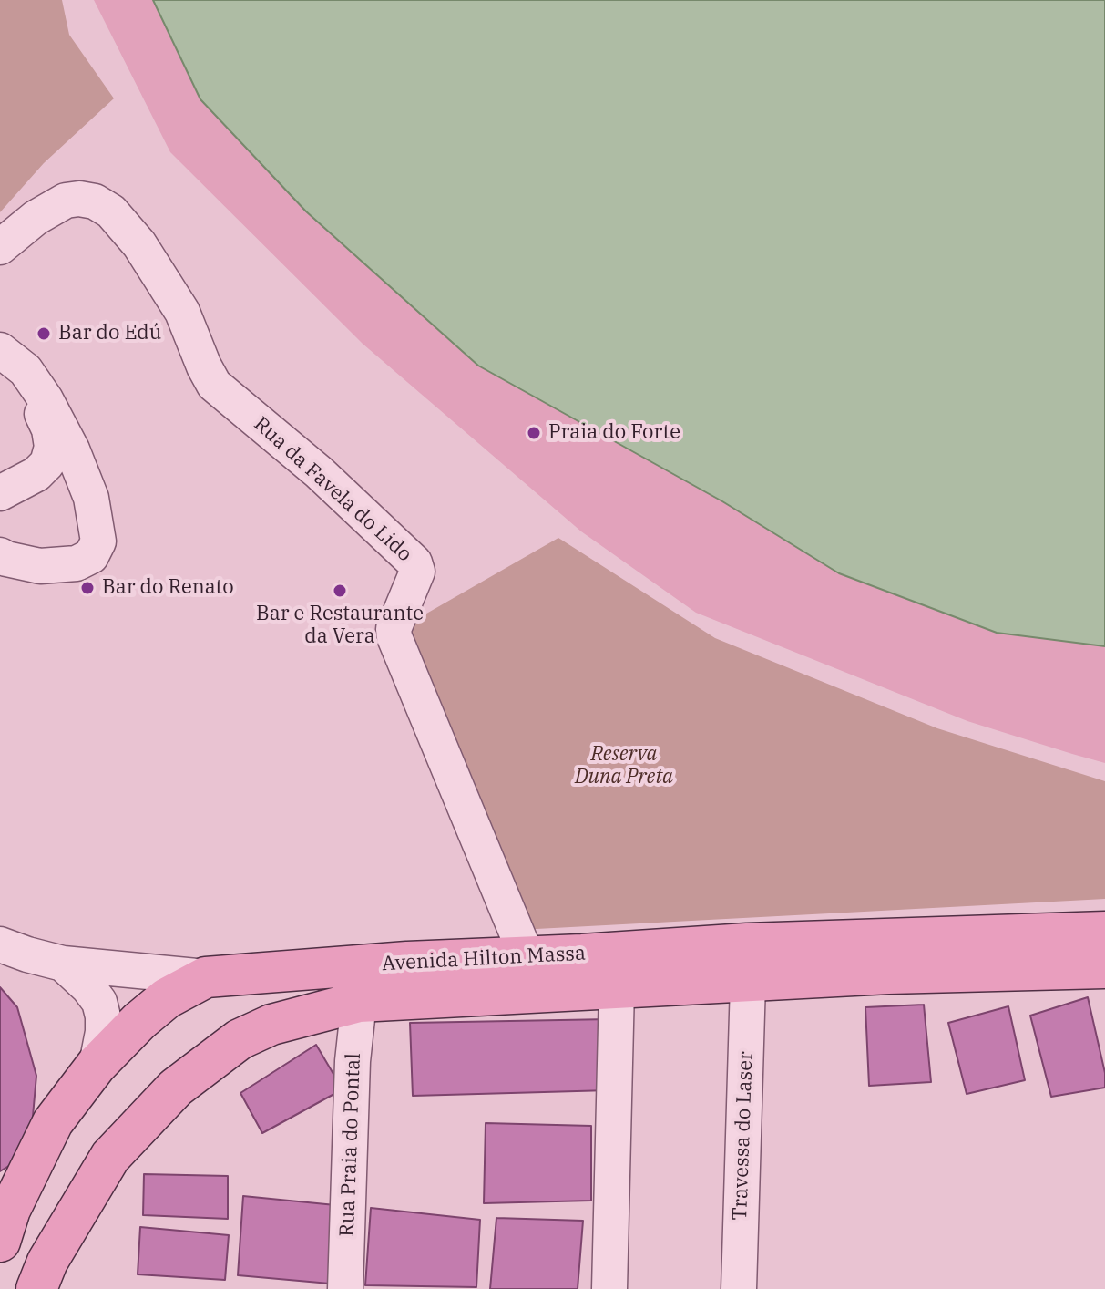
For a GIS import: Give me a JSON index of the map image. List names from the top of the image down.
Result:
{
  "streets": {
    "main road": ["Avenida Hilton Massa"],
    "street": ["Rua da Favela do Lido", "Travessa do Laser", "Rua Praia do Pontal"]
  },
  "crossings": [
    ["Rua da Favela do Lido", "Avenida Hilton Massa"],
    ["Avenida Hilton Massa", "Travessa do Laser"],
    ["Avenida Hilton Massa", "Rua Praia do Pontal"]
  ],
  "parks": ["Reserva Duna Preta"],
  "places": [
    "Bar do Edú",
    "Praia do Forte",
    "Bar do Renato",
    "Bar e Restaurante da Vera"
  ]
}
